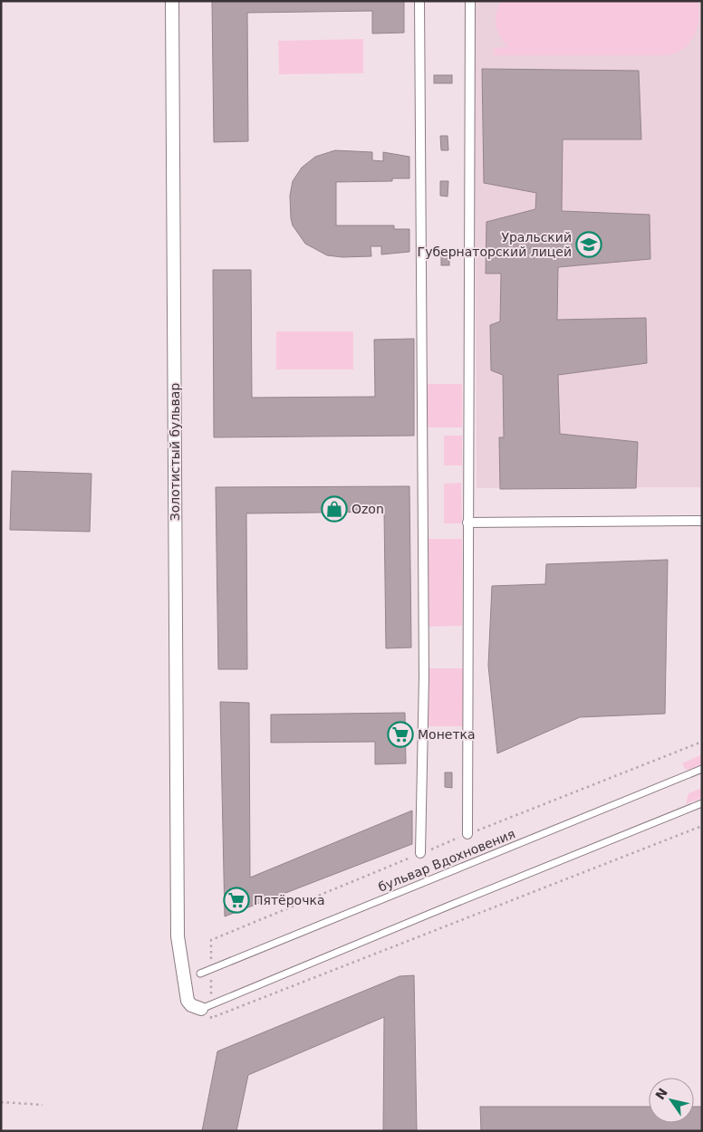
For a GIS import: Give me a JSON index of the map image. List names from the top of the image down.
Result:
{
  "streets": {
    "street": ["Золотистый бульвар"],
    "lane": ["бульвар Вдохновения"]
  },
  "places": {
    "school or university": ["Уральский Губернаторский лицей"],
    "shop": ["Ozon"],
    "supermarket": ["Монетка", "Пятёрочка"]
  },
  "north": "top left"
}
